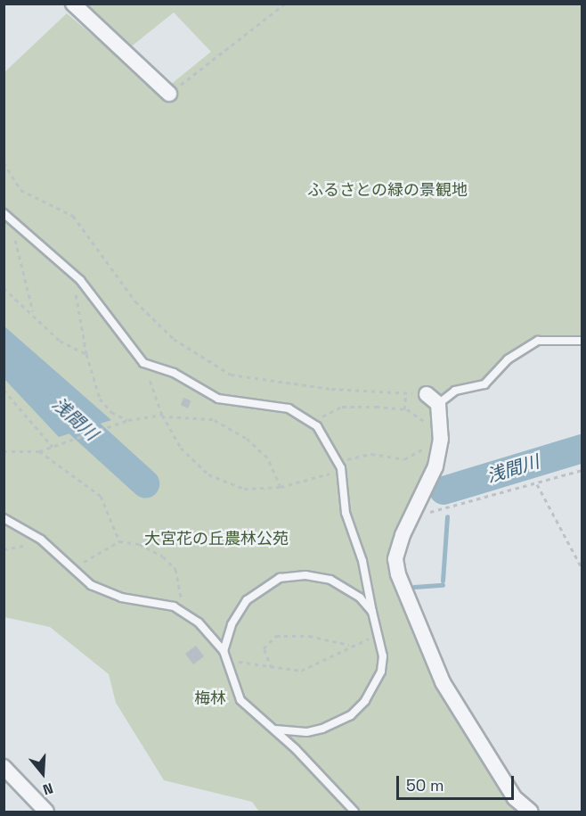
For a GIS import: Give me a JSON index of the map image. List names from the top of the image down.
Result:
{
  "water": ["浅間川"],
  "parks": ["ふるさとの緑の景観地", "大宮花の丘農林公苑", "梅林"],
  "scale_bar": "50 m",
  "north": "bottom"
}
